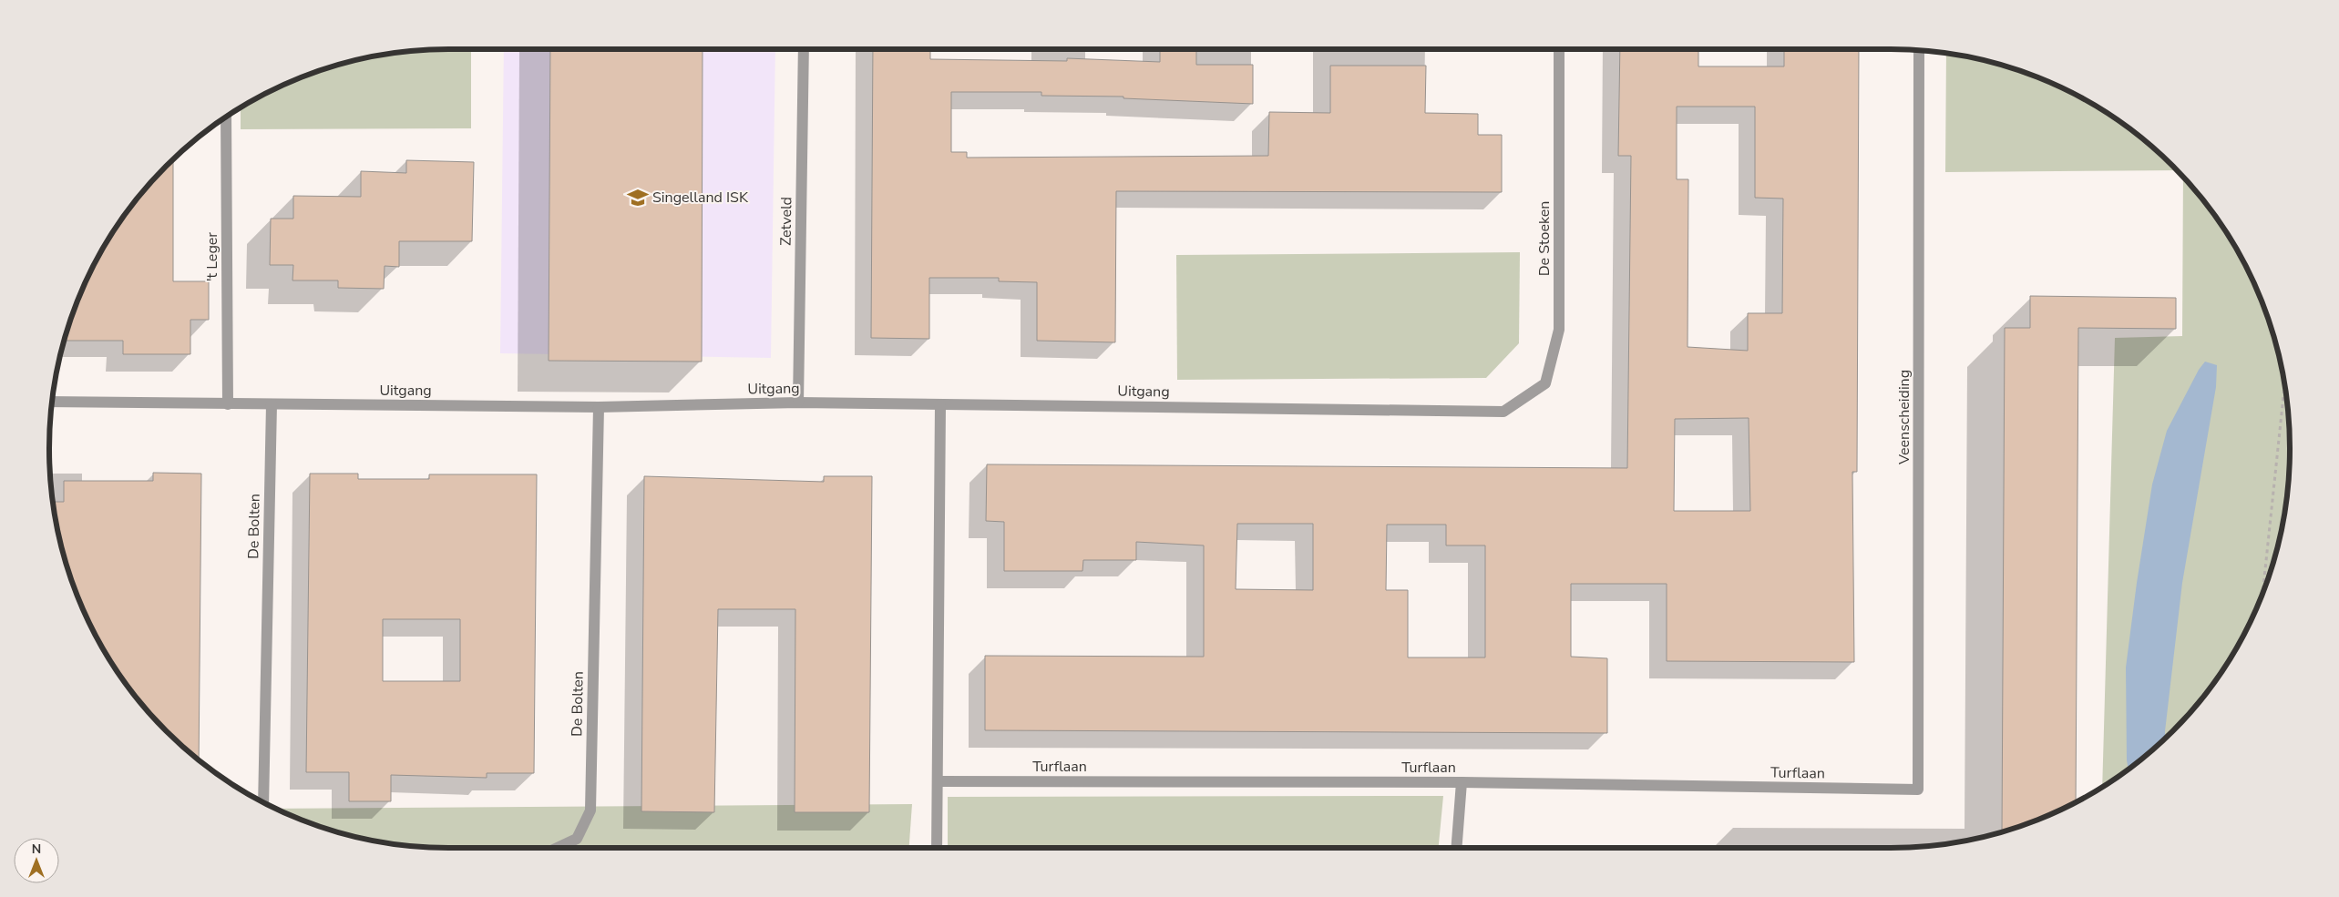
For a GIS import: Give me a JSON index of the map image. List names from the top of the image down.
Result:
{
  "streets": {
    "street": [
      "Zetveld",
      "De Stoeken",
      "'t Leger",
      "Uitgang",
      "Veenscheiding",
      "De Bolten",
      "Turflaan"
    ]
  },
  "crossings": [
    ["Zetveld", "Uitgang"],
    ["De Stoeken", "Uitgang"],
    ["'t Leger", "Uitgang"],
    ["Uitgang", "De Bolten"],
    ["Veenscheiding", "Turflaan"]
  ],
  "places": {
    "school or university": ["Singelland ISK"]
  },
  "north": "top"
}
